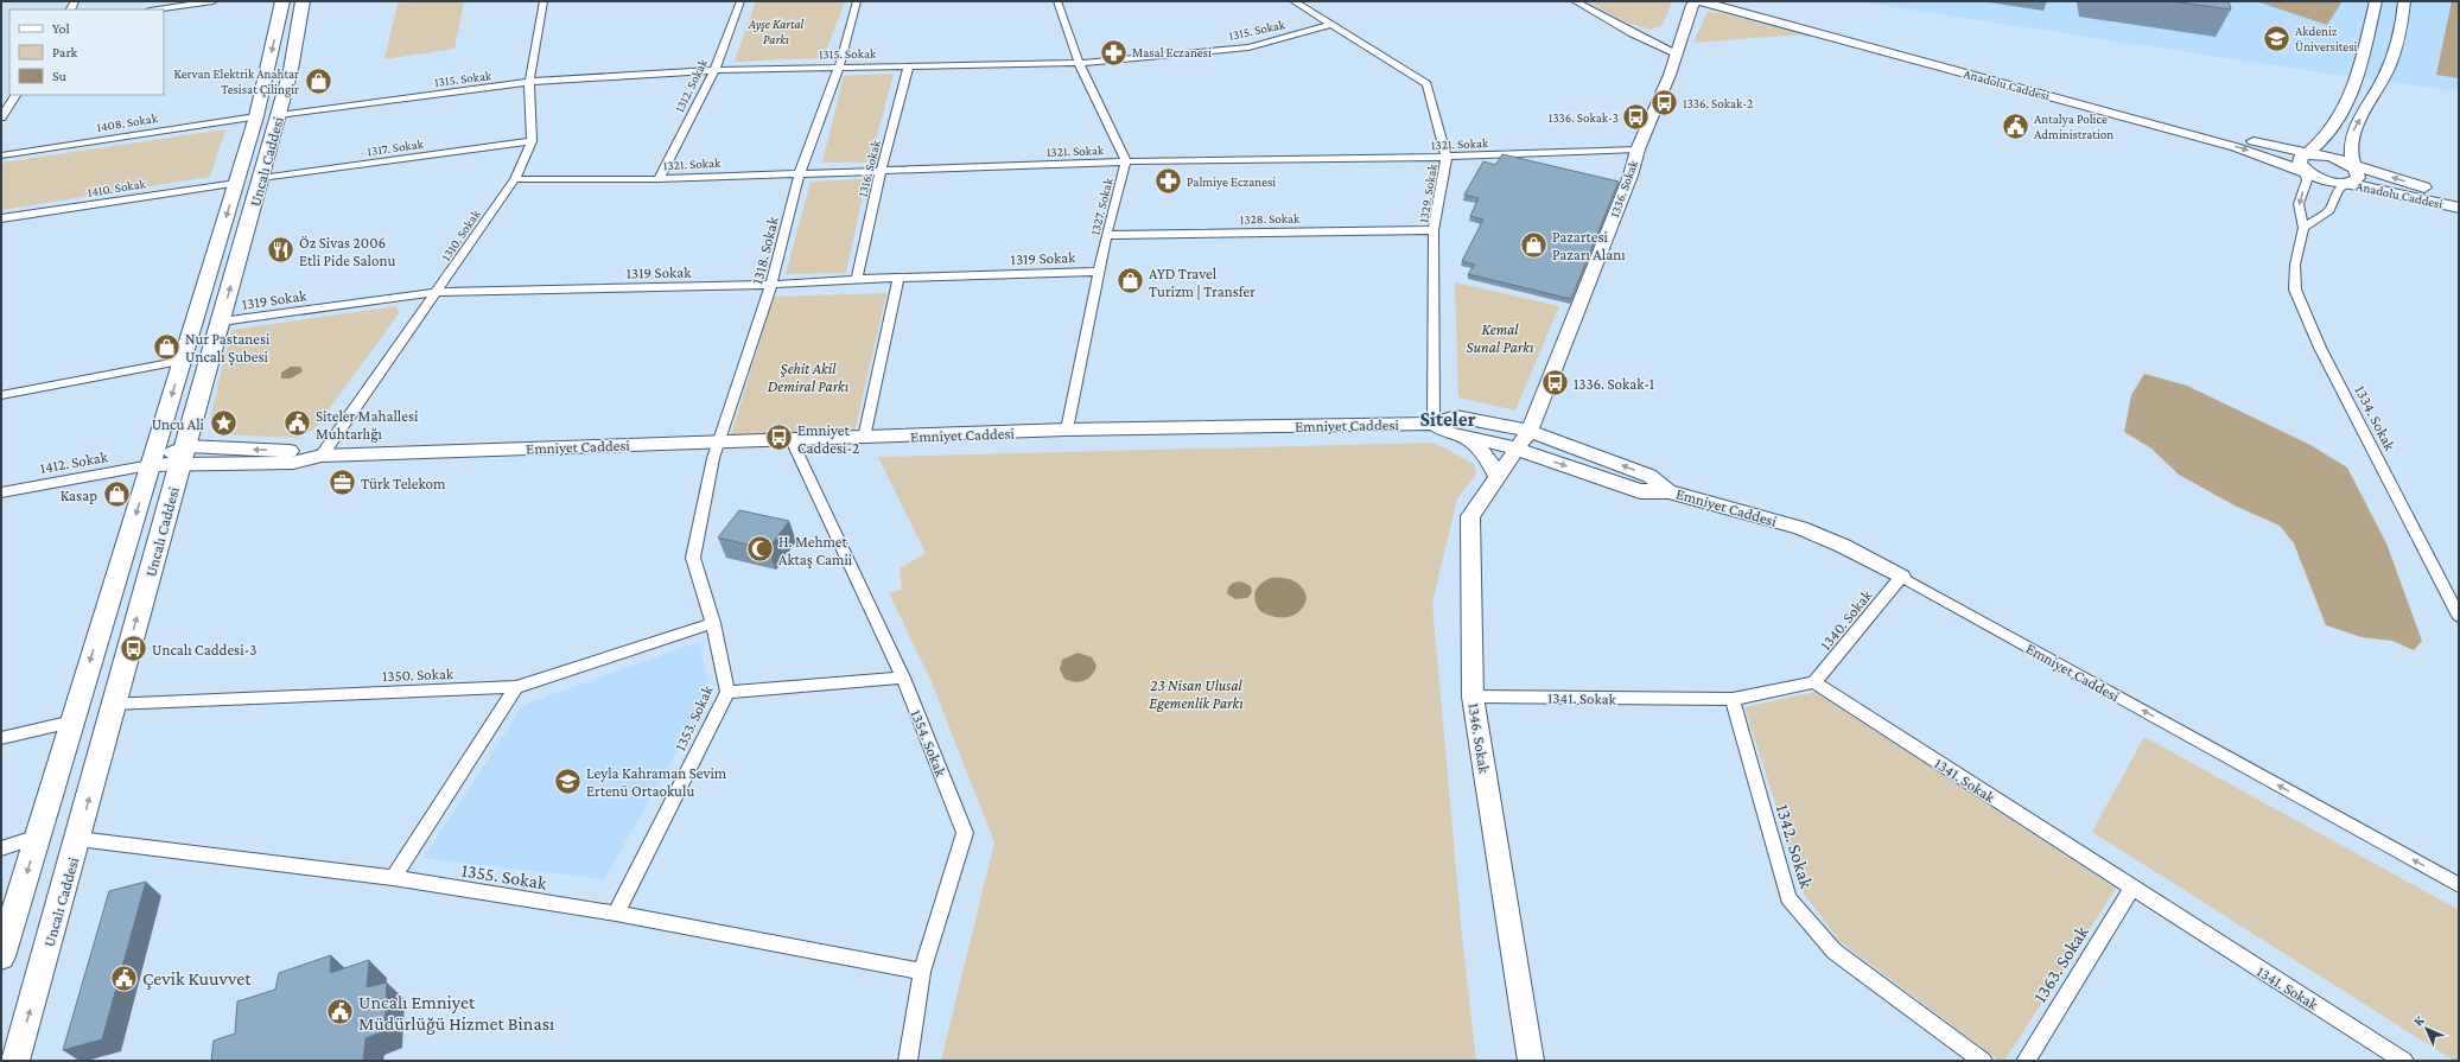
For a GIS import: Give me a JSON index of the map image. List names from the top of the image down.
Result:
{
  "streets": {
    "main road": ["Uncalı Caddesi"],
    "street": [
      "1315. Sokak",
      "Anadolu Caddesi",
      "1312. Sokak",
      "1408. Sokak",
      "1321. Sokak",
      "1317. Sokak",
      "1316. Sokak",
      "1410. Sokak",
      "1336. Sokak",
      "1329. Sokak",
      "1327. Sokak",
      "1328. Sokak",
      "1310. Sokak",
      "1318. Sokak",
      "1319 Sokak",
      "1334. Sokak",
      "Emniyet Caddesi",
      "1412. Sokak",
      "1340. Sokak",
      "1350. Sokak",
      "1341. Sokak",
      "1353. Sokak",
      "1346. Sokak",
      "1354. Sokak",
      "1342. Sokak",
      "1355. Sokak",
      "1363. Sokak"
    ]
  },
  "crossings": [
    ["1315. Sokak", "1312. Sokak"],
    ["1315. Sokak", "Uncalı Caddesi"],
    ["1315. Sokak", "1316. Sokak"],
    ["1315. Sokak", "1329. Sokak"],
    ["1315. Sokak", "1327. Sokak"],
    ["1315. Sokak", "1310. Sokak"],
    ["1315. Sokak", "1318. Sokak"],
    ["Anadolu Caddesi", "1336. Sokak"],
    ["Anadolu Caddesi", "1334. Sokak"],
    ["1312. Sokak", "1321. Sokak"],
    ["1408. Sokak", "Uncalı Caddesi"],
    ["1321. Sokak", "1316. Sokak"],
    ["1321. Sokak", "1336. Sokak"],
    ["1321. Sokak", "1329. Sokak"],
    ["1321. Sokak", "1327. Sokak"],
    ["1321. Sokak", "1310. Sokak"],
    ["1321. Sokak", "1318. Sokak"],
    ["1317. Sokak", "Uncalı Caddesi"],
    ["1317. Sokak", "1310. Sokak"],
    ["Uncalı Caddesi", "1410. Sokak"],
    ["Uncalı Caddesi", "1319 Sokak"],
    ["Uncalı Caddesi", "Emniyet Caddesi"],
    ["Uncalı Caddesi", "1412. Sokak"],
    ["Uncalı Caddesi", "1350. Sokak"],
    ["Uncalı Caddesi", "1355. Sokak"],
    ["1316. Sokak", "1319 Sokak"],
    ["1336. Sokak", "Emniyet Caddesi"],
    ["1336. Sokak", "1346. Sokak"],
    ["1329. Sokak", "1328. Sokak"],
    ["1329. Sokak", "Emniyet Caddesi"],
    ["1327. Sokak", "1328. Sokak"],
    ["1327. Sokak", "1319 Sokak"],
    ["1327. Sokak", "Emniyet Caddesi"],
    ["1310. Sokak", "1319 Sokak"],
    ["1310. Sokak", "Emniyet Caddesi"],
    ["1318. Sokak", "1319 Sokak"],
    ["1318. Sokak", "Emniyet Caddesi"],
    ["1318. Sokak", "1353. Sokak"],
    ["Emniyet Caddesi", "1412. Sokak"],
    ["Emniyet Caddesi", "1340. Sokak"],
    ["Emniyet Caddesi", "1353. Sokak"],
    ["Emniyet Caddesi", "1346. Sokak"],
    ["Emniyet Caddesi", "1354. Sokak"],
    ["1340. Sokak", "1341. Sokak"],
    ["1350. Sokak", "1353. Sokak"],
    ["1341. Sokak", "1346. Sokak"],
    ["1341. Sokak", "1342. Sokak"],
    ["1341. Sokak", "1363. Sokak"],
    ["1353. Sokak", "1355. Sokak"],
    ["1354. Sokak", "1355. Sokak"]
  ],
  "districts": ["Siteler"],
  "parks": [
    "Ayşe Kartal Parkı",
    "Kemal Sunal Parkı",
    "Şehit Akil Demiral Parkı",
    "23 Nisan Ulusal Egemenlik Parkı"
  ],
  "places": {
    "school or university": ["Akdeniz Üniversitesi", "Leyla Kahraman Sevim Ertenü Ortaokulu"],
    "pharmacy": ["Masal Eczanesi", "Palmiye Eczanesi"],
    "shop": [
      "Kervan Elektrik Anahtar Tesisat Çilingir",
      "Pazartesi Pazarı Alanı",
      "AYD Travel Turizm | Transfer",
      "Nur Pastanesi Uncalı Şubesi",
      "Kasap"
    ],
    "bus stop": [
      "1336. Sokak-2",
      "1336. Sokak-3",
      "1336. Sokak-1",
      "Emniyet Caddesi-2",
      "Uncalı Caddesi-3"
    ],
    "public building": [
      "Antalya Police Administration",
      "Siteler Mahallesi Muhtarlığı",
      "Çevik Kuuvvet",
      "Uncalı Emniyet Müdürlüğü Hizmet Binası"
    ],
    "restaurant": ["Öz Sivas 2006 Etli Pide Salonu"],
    "place": ["Uncu Ali"],
    "office": ["Türk Telekom"],
    "mosque": ["H. Mehmet Aktaş Camii"]
  },
  "legend": ["Yol", "Park", "Su"],
  "north": "top left"
}
